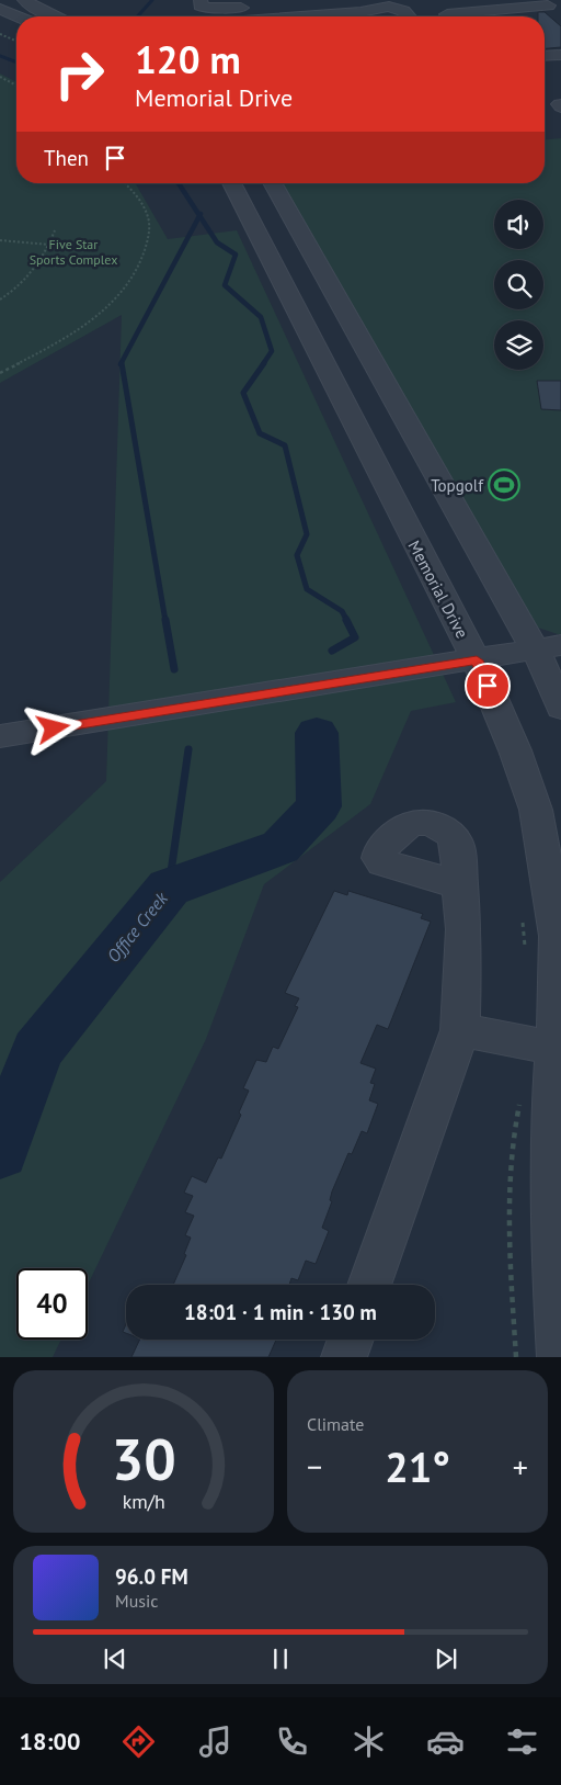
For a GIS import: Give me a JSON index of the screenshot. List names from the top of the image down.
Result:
{
  "streets": {
    "street": ["Memorial Drive"]
  },
  "water": ["Office Creek"],
  "parks": ["Five Star Sports Complex"],
  "places": {
    "sports": ["Topgolf"]
  },
  "page": {
    "turn": ["120 m", "Memorial Drive"],
    "then": "Then",
    "limit": "40",
    "trip": "18:01 · 1 min · 130 m",
    "tile": "Climate",
    "heat": ["−", "21°", "+"],
    "song": ["96.0 FM", "Music"],
    "tabs": "18:00",
    "gauge": ["30", "km/h"]
  }
}
